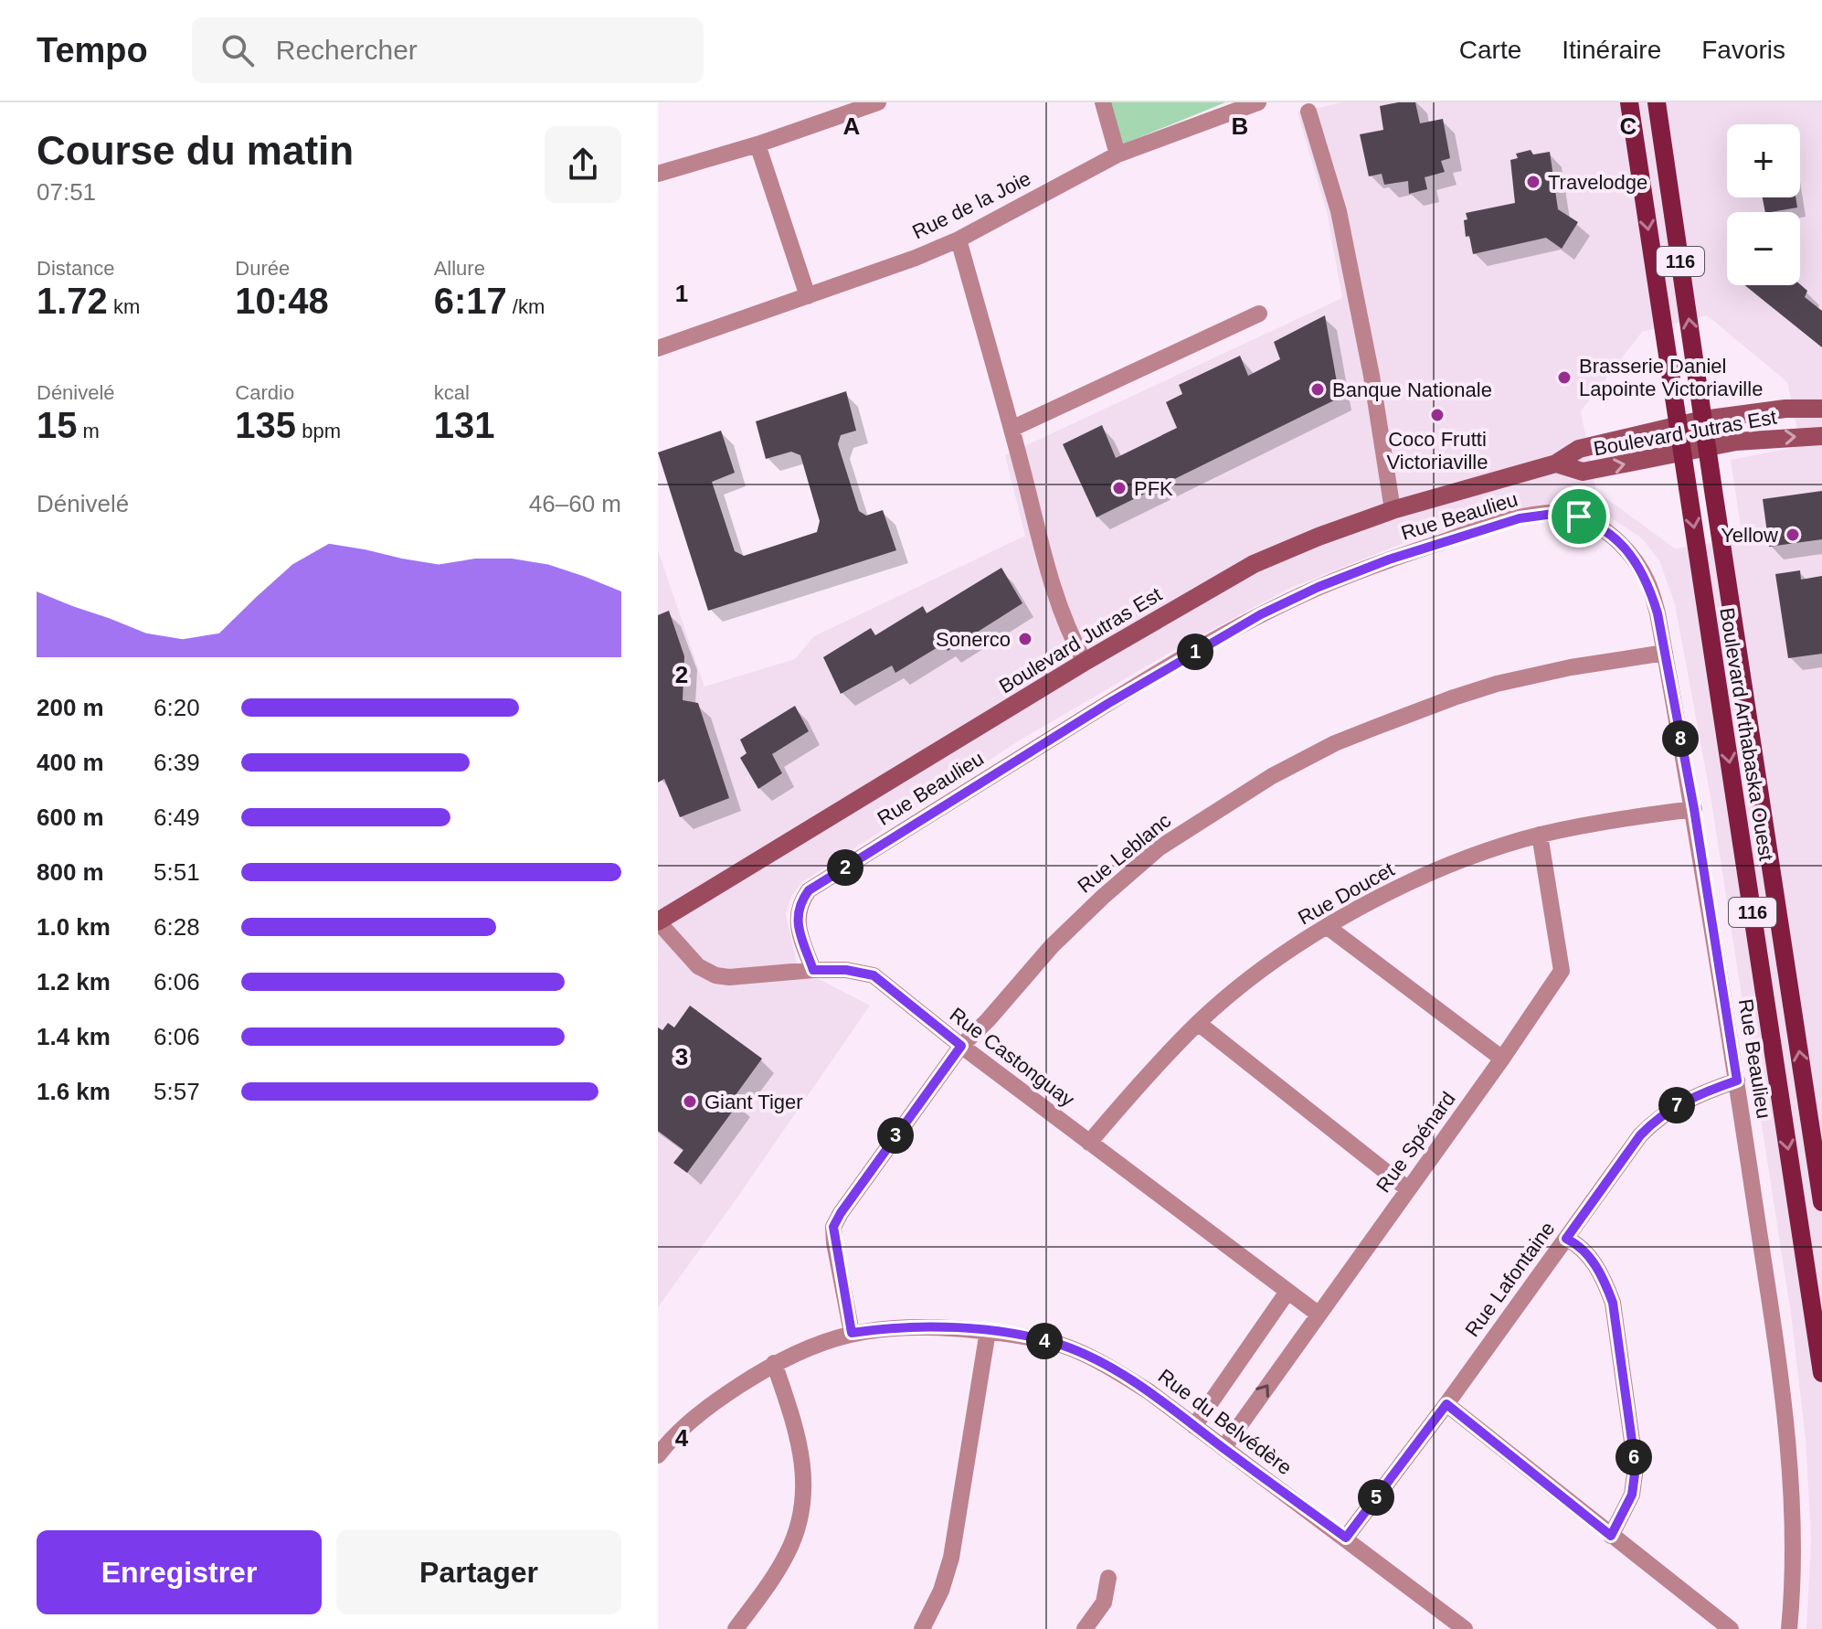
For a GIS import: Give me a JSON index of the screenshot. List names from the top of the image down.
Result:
{
  "streets": {
    "main road": ["116", "Boulevard Jutras Est", "Boulevard Arthabaska Ouest"],
    "street": [
      "Rue de la Joie",
      "Rue Beaulieu",
      "Rue Leblanc",
      "Rue Doucet",
      "Rue Castonguay",
      "Rue Spénard",
      "Rue Lafontaine",
      "Rue du Belvédère"
    ]
  },
  "crossings": [
    ["Boulevard Jutras Est", "Boulevard Arthabaska Ouest"],
    ["Boulevard Jutras Est", "Rue Castonguay"],
    ["Rue Beaulieu", "Rue Leblanc"],
    ["Rue Beaulieu", "Rue Doucet"],
    ["Rue Beaulieu", "Rue Castonguay"],
    ["Rue Beaulieu", "Rue Lafontaine"],
    ["Rue Leblanc", "Rue Castonguay"],
    ["Rue Leblanc", "Rue du Belvédère"],
    ["Rue Doucet", "Rue Castonguay"],
    ["Rue Doucet", "Rue Spénard"],
    ["Rue Castonguay", "Rue Spénard"],
    ["Rue Spénard", "Rue du Belvédère"],
    ["Rue Lafontaine", "Rue du Belvédère"]
  ],
  "places": [
    "Travelodge",
    "Brasserie Daniel Lapointe Victoriaville",
    "Banque Nationale",
    "Coco Frutti Victoriaville",
    "PFK",
    "Yellow",
    "Sonerco",
    "Giant Tiger"
  ],
  "page": {
    "header": "Tempo",
    "search": "Rechercher",
    "nav": ["Carte", "Itinéraire", "Favoris"],
    "heading": ["Course du matin", "07:51"],
    "map_buttons": ["+", "−"],
    "stats": [
      ["Distance", "1.72 km"],
      ["Durée", "10:48"],
      ["Allure", "6:17 /km"],
      ["Dénivelé", "15 m"],
      ["Cardio", "135 bpm"],
      ["kcal", "131"]
    ],
    "chart": ["Dénivelé", "46–60 m"],
    "pins": [
      "1",
      "8",
      "2",
      "7",
      "3",
      "4",
      "6",
      "5"
    ],
    "list": [
      {
        "name": "200 m",
        "note": "6:20"
      },
      {
        "name": "400 m",
        "note": "6:39"
      },
      {
        "name": "600 m",
        "note": "6:49"
      },
      {
        "name": "800 m",
        "note": "5:51"
      },
      {
        "name": "1.0 km",
        "note": "6:28"
      },
      {
        "name": "1.2 km",
        "note": "6:06"
      },
      {
        "name": "1.4 km",
        "note": "6:06"
      },
      {
        "name": "1.6 km",
        "note": "5:57"
      }
    ],
    "buttons": ["Enregistrer", "Partager"]
  },
  "grid": {
    "columns": ["A", "B", "C"],
    "rows": [
      "1",
      "2",
      "3",
      "4"
    ]
  }
}
